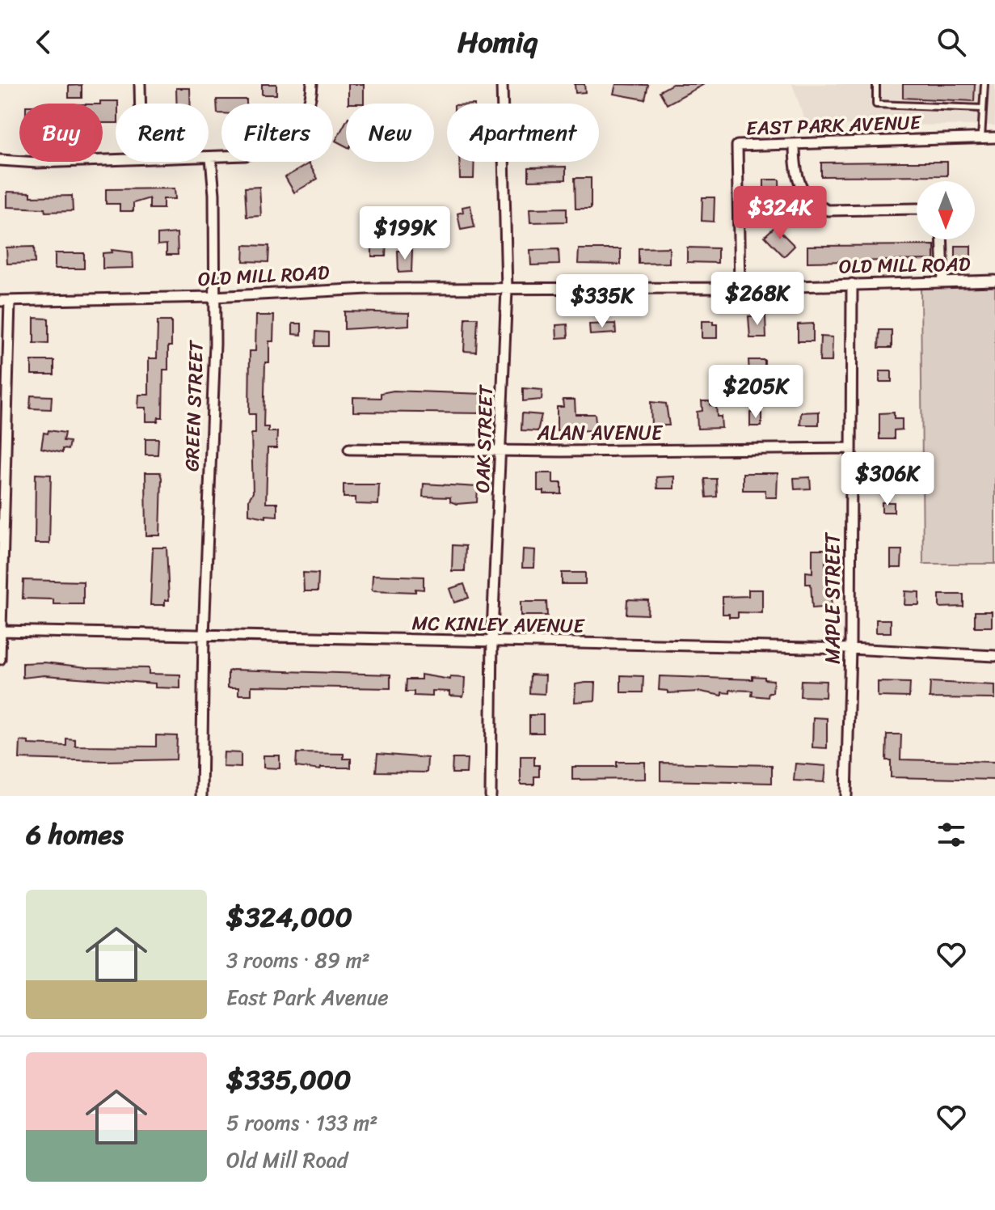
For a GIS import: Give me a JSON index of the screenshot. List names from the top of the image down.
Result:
{
  "streets": {
    "street": [
      "EAST PARK AVENUE",
      "OLD MILL ROAD",
      "GREEN STREET",
      "ALAN AVENUE",
      "OAK STREET",
      "MAPLE STREET",
      "MC KINLEY AVENUE"
    ]
  },
  "crossings": [
    ["EAST PARK AVENUE", "OLD MILL ROAD"],
    ["OLD MILL ROAD", "GREEN STREET"],
    ["OLD MILL ROAD", "OAK STREET"],
    ["OLD MILL ROAD", "MAPLE STREET"],
    ["GREEN STREET", "MC KINLEY AVENUE"],
    ["ALAN AVENUE", "OAK STREET"],
    ["ALAN AVENUE", "MAPLE STREET"],
    ["OAK STREET", "MC KINLEY AVENUE"],
    ["MAPLE STREET", "MC KINLEY AVENUE"]
  ],
  "north": "bottom",
  "page": {
    "header": "Homiq",
    "chip": [
      "Buy",
      "Rent",
      "Filters",
      "New",
      "Apartment"
    ],
    "price": [
      "$324K",
      "$199K",
      "$268K",
      "$335K",
      "$205K",
      "$306K"
    ],
    "heading": "6 homes",
    "list": [
      {
        "name": "$324,000",
        "note": "3 rooms · 89 m² · East Park Avenue"
      },
      {
        "name": "$335,000",
        "note": "5 rooms · 133 m² · Old Mill Road"
      }
    ]
  }
}
